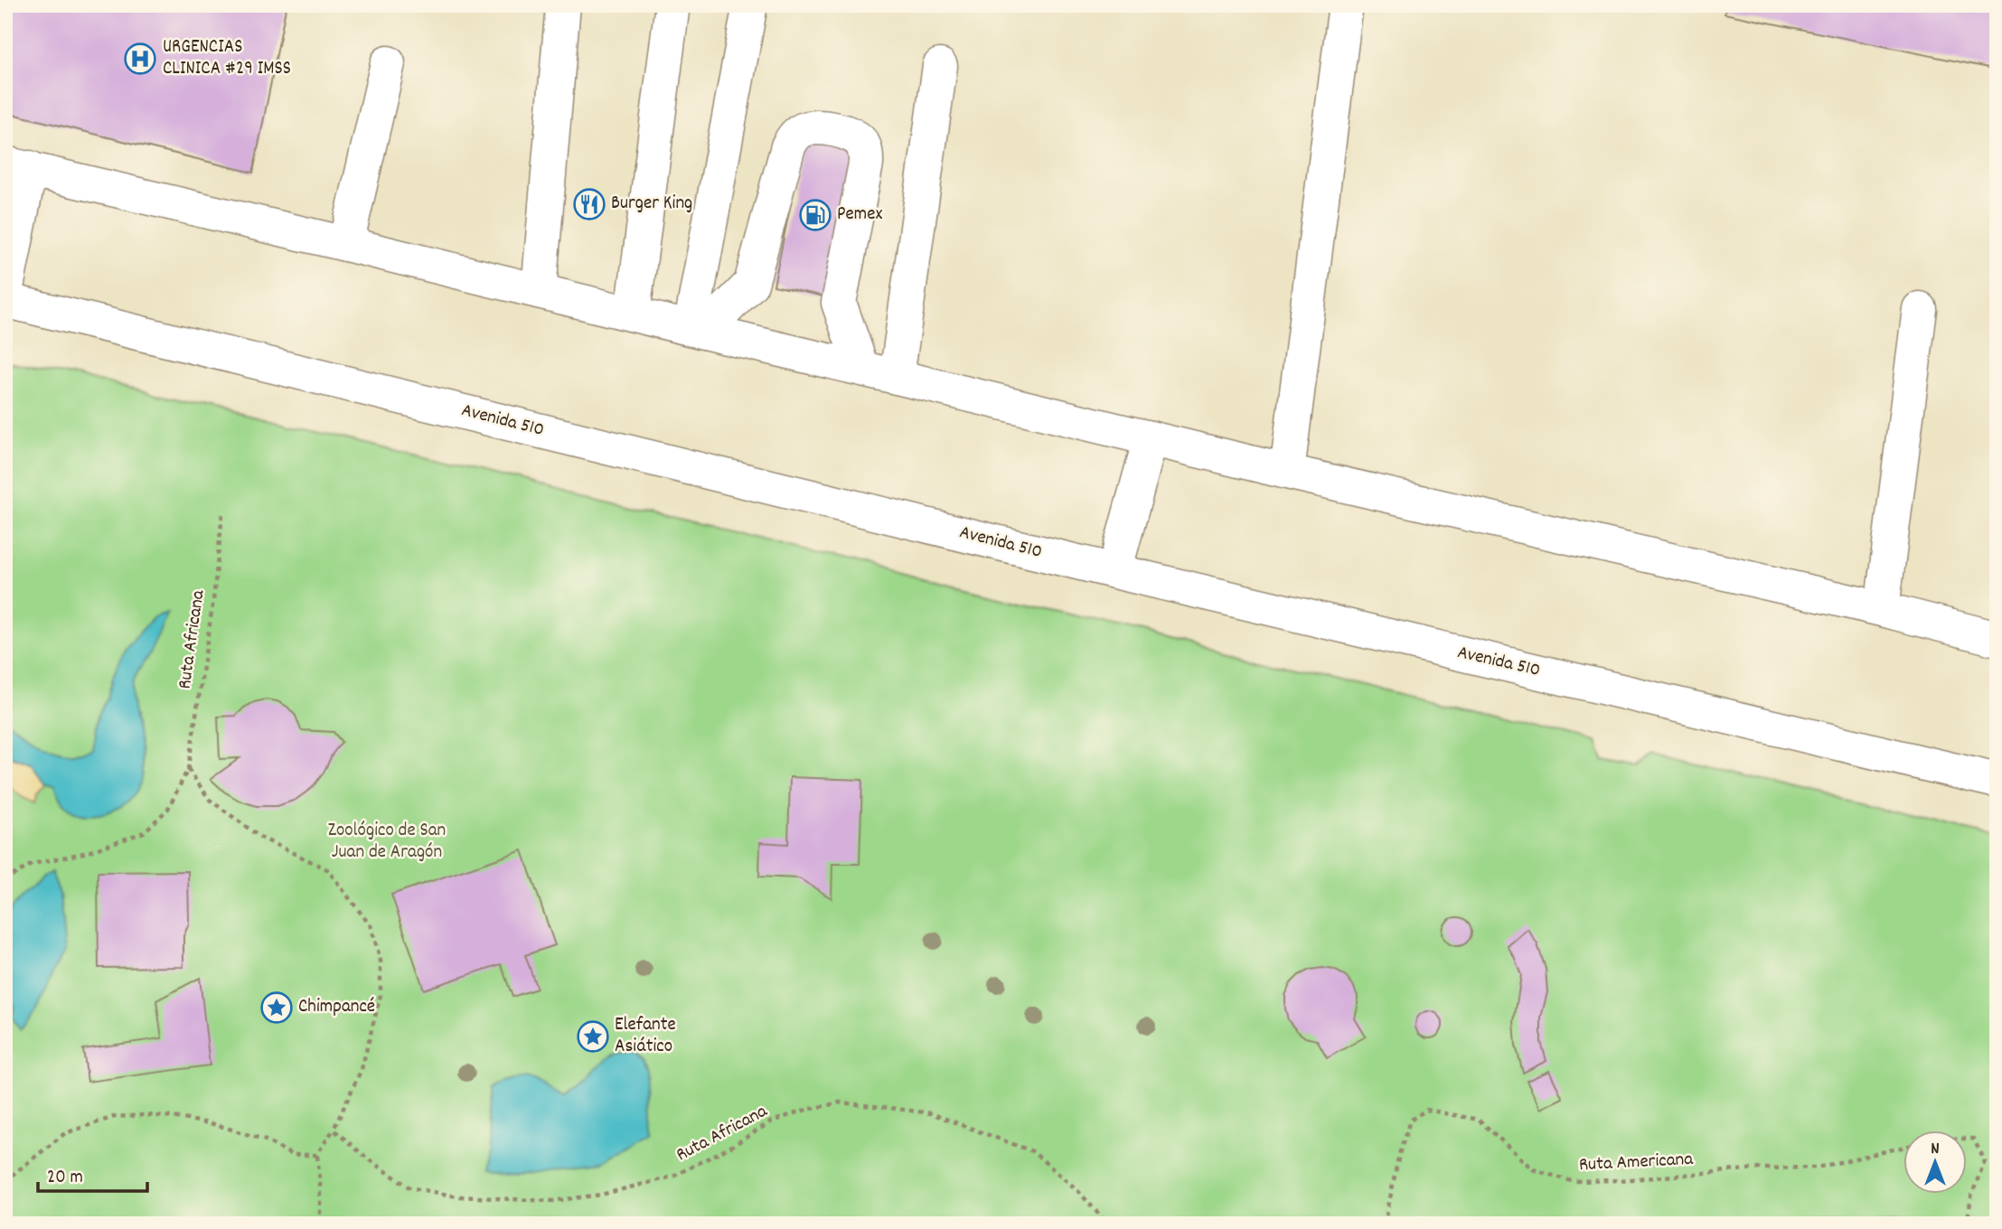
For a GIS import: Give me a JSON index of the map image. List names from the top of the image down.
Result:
{
  "streets": {
    "main road": ["Avenida 510"],
    "path": ["Ruta Africana", "Ruta Americana"]
  },
  "parks": ["Zoológico de San Juan de Aragón"],
  "places": {
    "hospital": ["URGENCIAS CLINICA #29 IMSS"],
    "restaurant": ["Burger King"],
    "fuel station": ["Pemex"],
    "place": ["Chimpancé", "Elefante Asiático"]
  },
  "scale_bar": "20 m",
  "north": "top"
}
